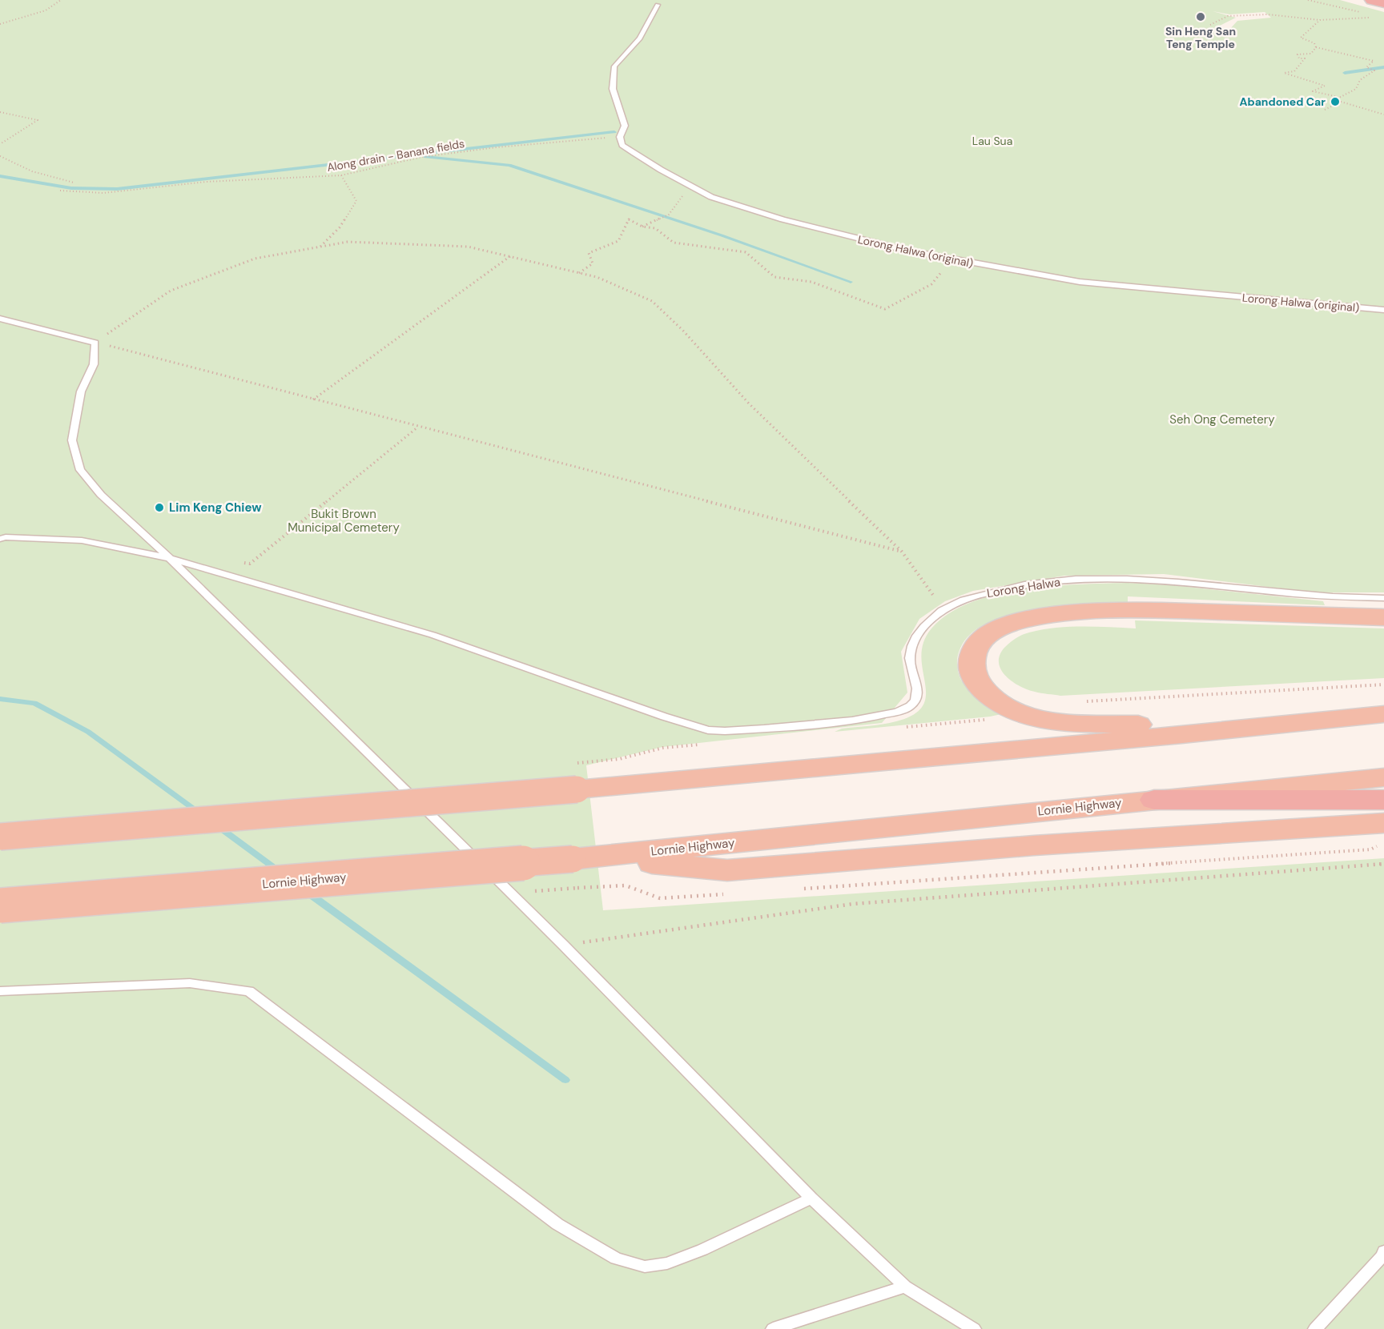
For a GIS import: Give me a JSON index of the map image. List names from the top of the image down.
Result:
{
  "streets": {
    "highway": ["Lornie Highway"],
    "lane": ["Lorong Halwa (original)", "Lorong Halwa"],
    "path": ["Along drain - Banana fields"]
  },
  "crossings": [
    ["Along drain - Banana fields", "Lorong Halwa (original)"]
  ],
  "parks": ["Lau Sua", "Seh Ong Cemetery", "Bukit Brown Municipal Cemetery"],
  "places": ["Sin Heng San Teng Temple", "Abandoned Car", "Lim Keng Chiew"]
}
